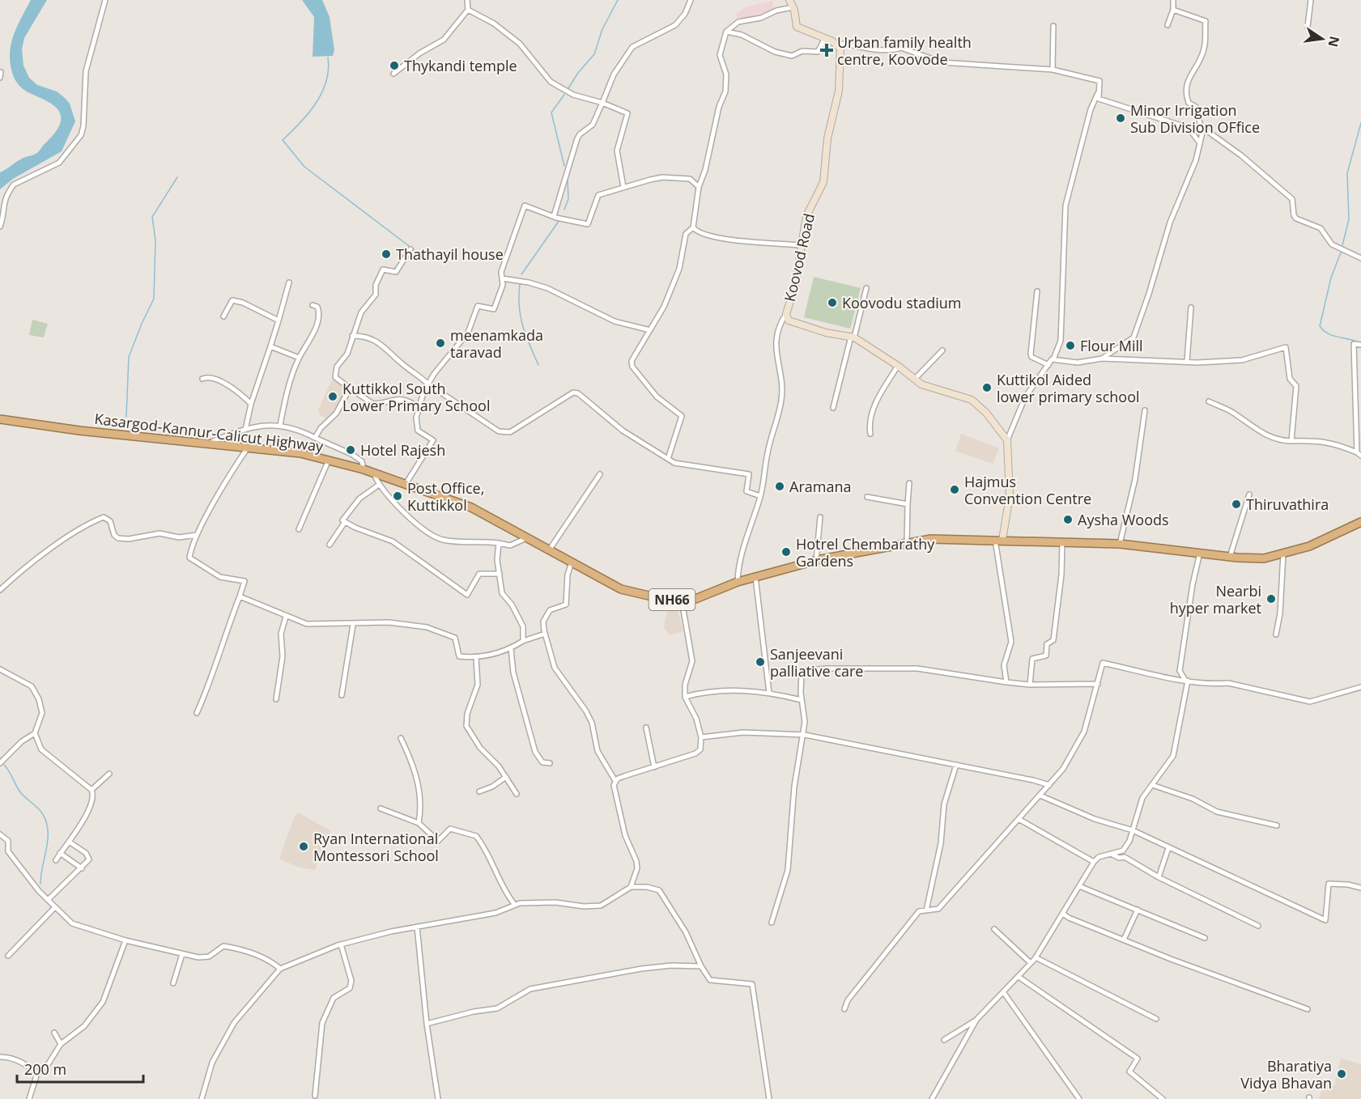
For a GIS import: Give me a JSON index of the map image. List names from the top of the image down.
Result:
{
  "streets": {
    "highway": ["Kasargod-Kannur-Calicut Highway", "NH66"],
    "main road": ["Koovod Road"]
  },
  "places": {
    "health": ["Urban family health centre, Koovode"],
    "other": [
      "Thykandi temple",
      "Minor Irrigation Sub Division OFfice",
      "Thathayil house",
      "Koovodu stadium",
      "meenamkada taravad",
      "Flour Mill",
      "Kuttikol Aided lower primary school",
      "Kuttikkol South Lower Primary School",
      "Hotel Rajesh",
      "Aramana",
      "Hajmus Convention Centre",
      "Post Office, Kuttikkol",
      "Thiruvathira",
      "Aysha Woods",
      "Hotrel Chembarathy Gardens",
      "Nearbi hyper market",
      "Sanjeevani palliative care",
      "Ryan International Montessori School",
      "Bharatiya Vidya Bhavan"
    ]
  },
  "scale_bar": "200 m",
  "north": "right"
}
